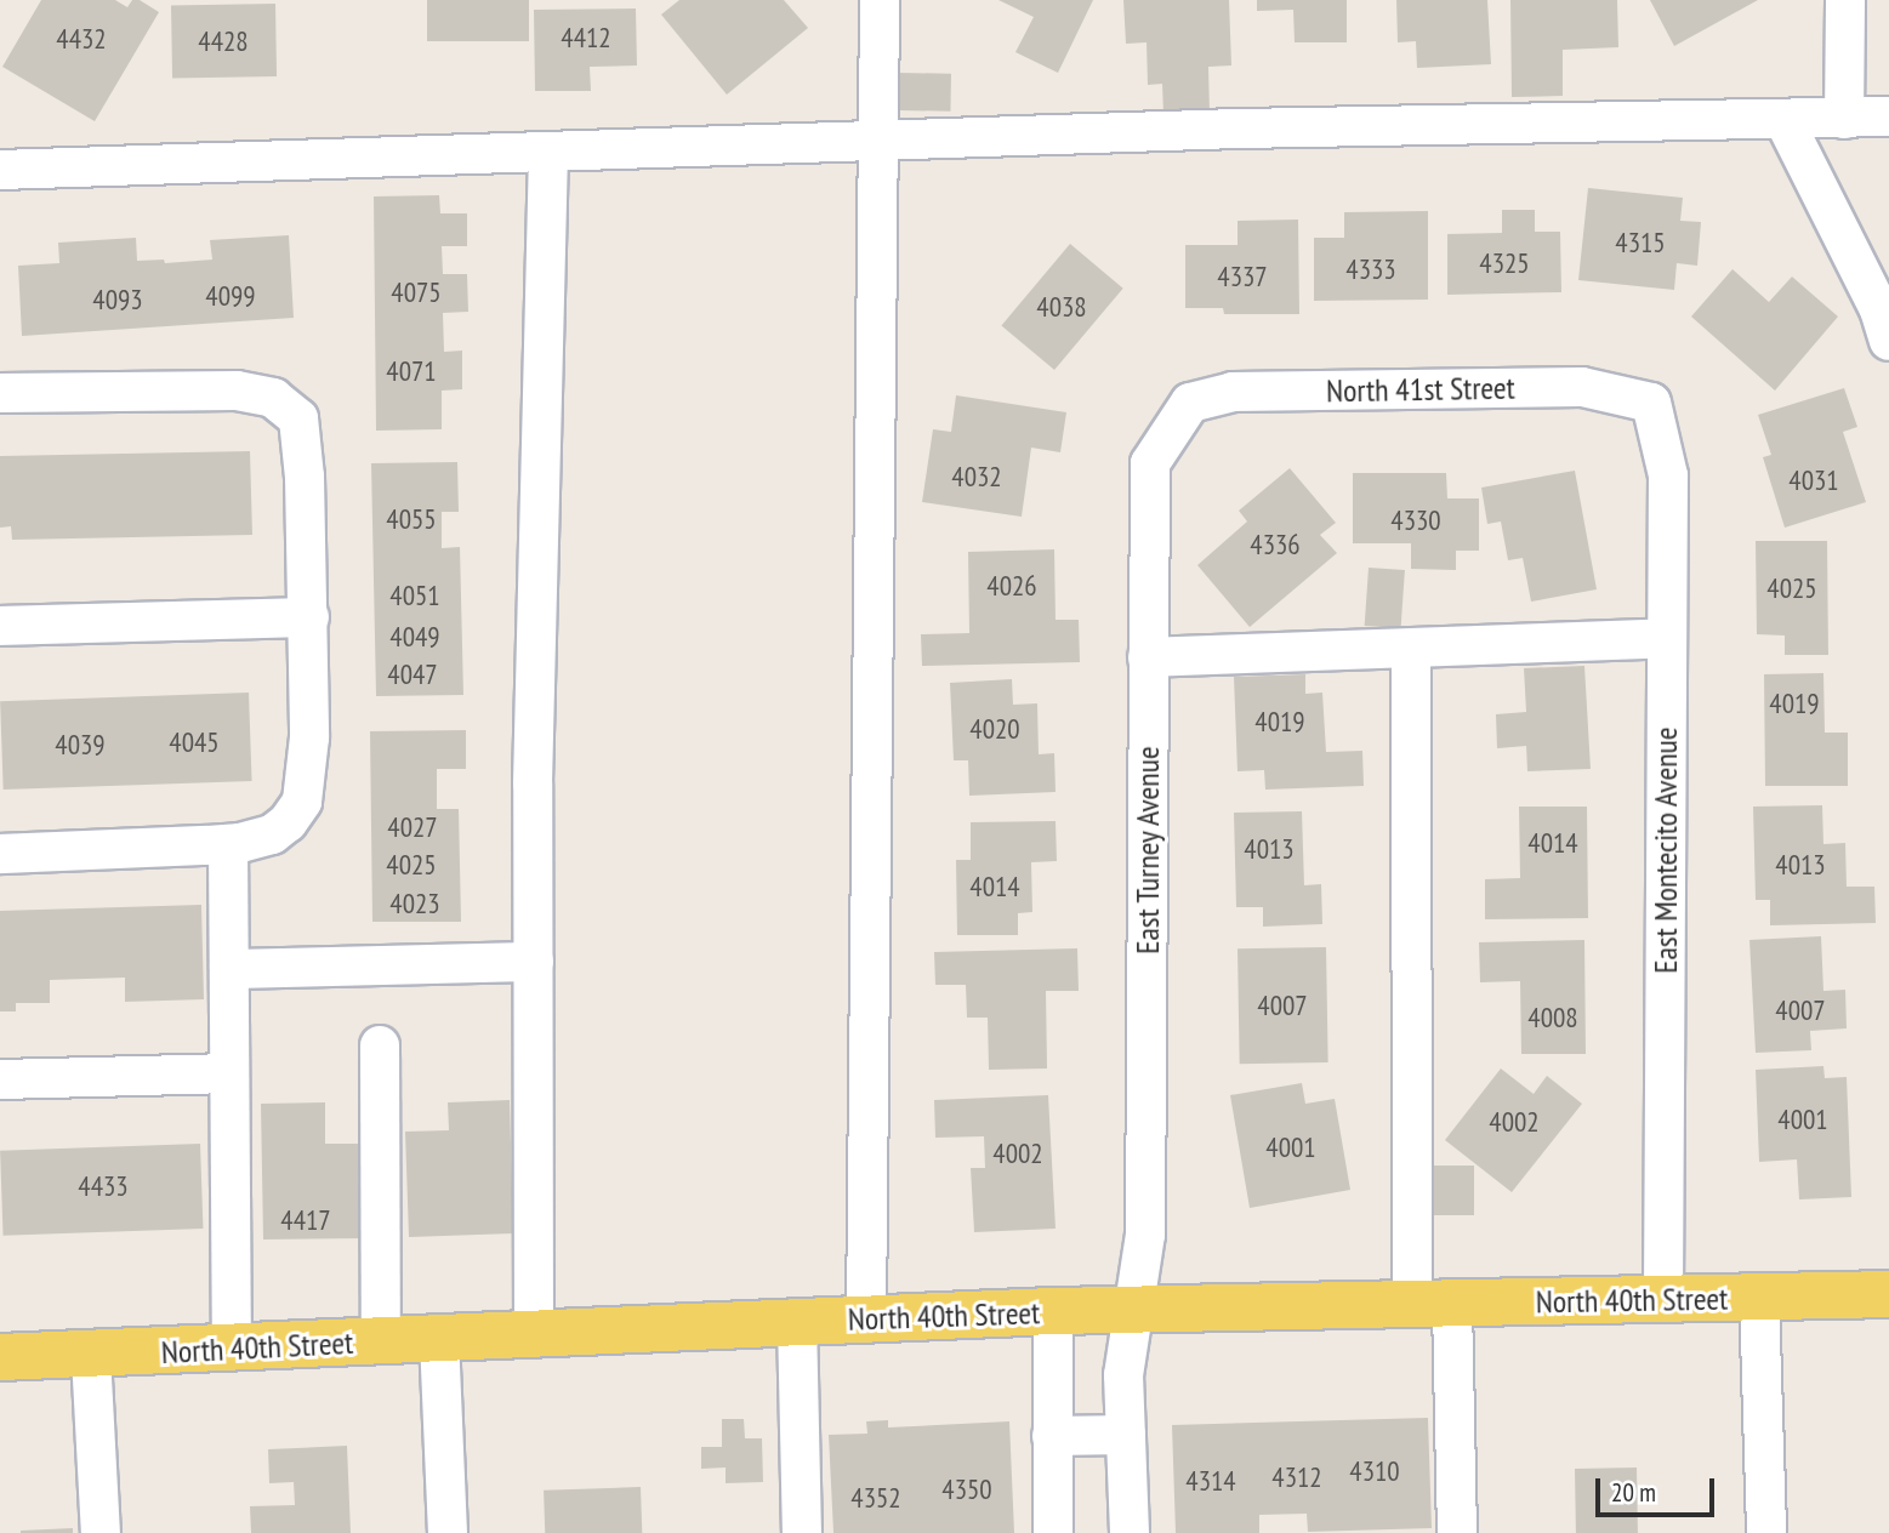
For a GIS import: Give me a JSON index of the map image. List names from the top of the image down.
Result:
{
  "streets": {
    "main road": ["North 40th Street"],
    "street": ["North 41st Street", "East Turney Avenue", "East Montecito Avenue"]
  },
  "crossings": [
    ["North 41st Street", "East Turney Avenue"],
    ["North 41st Street", "East Montecito Avenue"],
    ["East Turney Avenue", "North 40th Street"],
    ["East Montecito Avenue", "North 40th Street"]
  ],
  "house_numbers": [
    "4412",
    "4432",
    "4428",
    "4315",
    "4325",
    "4333",
    "4337",
    "4075",
    "4099",
    "4093",
    "4038",
    "4071",
    "4032",
    "4031",
    "4055",
    "4330",
    "4336",
    "4026",
    "4025",
    "4051",
    "4049",
    "4047",
    "4019",
    "4019",
    "4020",
    "4045",
    "4039",
    "4027",
    "4014",
    "4013",
    "4025",
    "4013",
    "4014",
    "4023",
    "4007",
    "4007",
    "4008",
    "4001",
    "4002",
    "4001",
    "4002",
    "4433",
    "4417",
    "4310",
    "4312",
    "4314",
    "4350",
    "4352"
  ],
  "scale_bar": "20 m"
}
